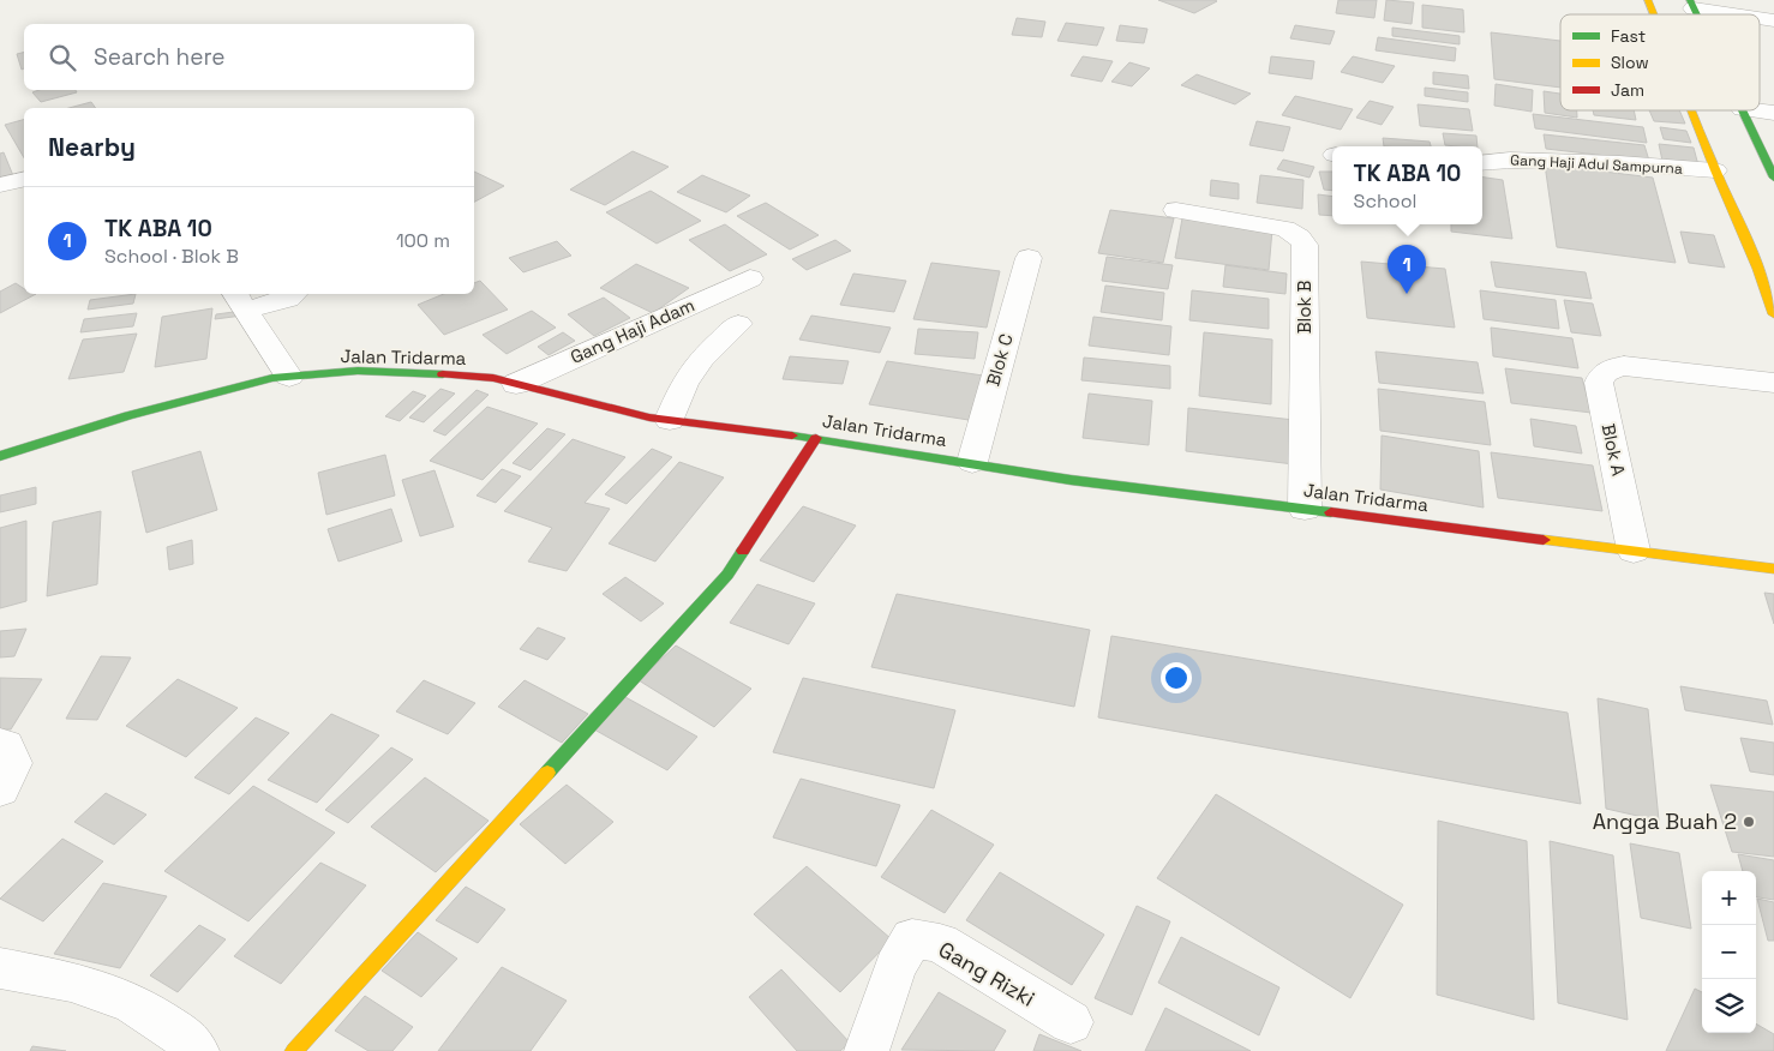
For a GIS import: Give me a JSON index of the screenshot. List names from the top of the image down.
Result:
{
  "streets": {
    "main road": ["Jalan Tridarma"],
    "street": [
      "Gang Haji Adul Sampurna",
      "Blok B",
      "Gang Haji Adam",
      "Blok C",
      "Blok A",
      "Gang Rizki"
    ]
  },
  "crossings": [
    ["Blok B", "Jalan Tridarma"],
    ["Gang Haji Adam", "Jalan Tridarma"],
    ["Jalan Tridarma", "Blok C"],
    ["Jalan Tridarma", "Blok A"]
  ],
  "places": ["Angga Buah 2"],
  "legend": ["Fast", "Slow", "Jam"],
  "page": {
    "search": "Search here",
    "heading": "Nearby",
    "popup": ["TK ABA 10", "School"],
    "list": [
      {
        "mark": "1",
        "name": "TK ABA 10",
        "note": "School · Blok B",
        "value": "100 m"
      }
    ],
    "pins": "1",
    "map_buttons": ["+", "−"]
  }
}
